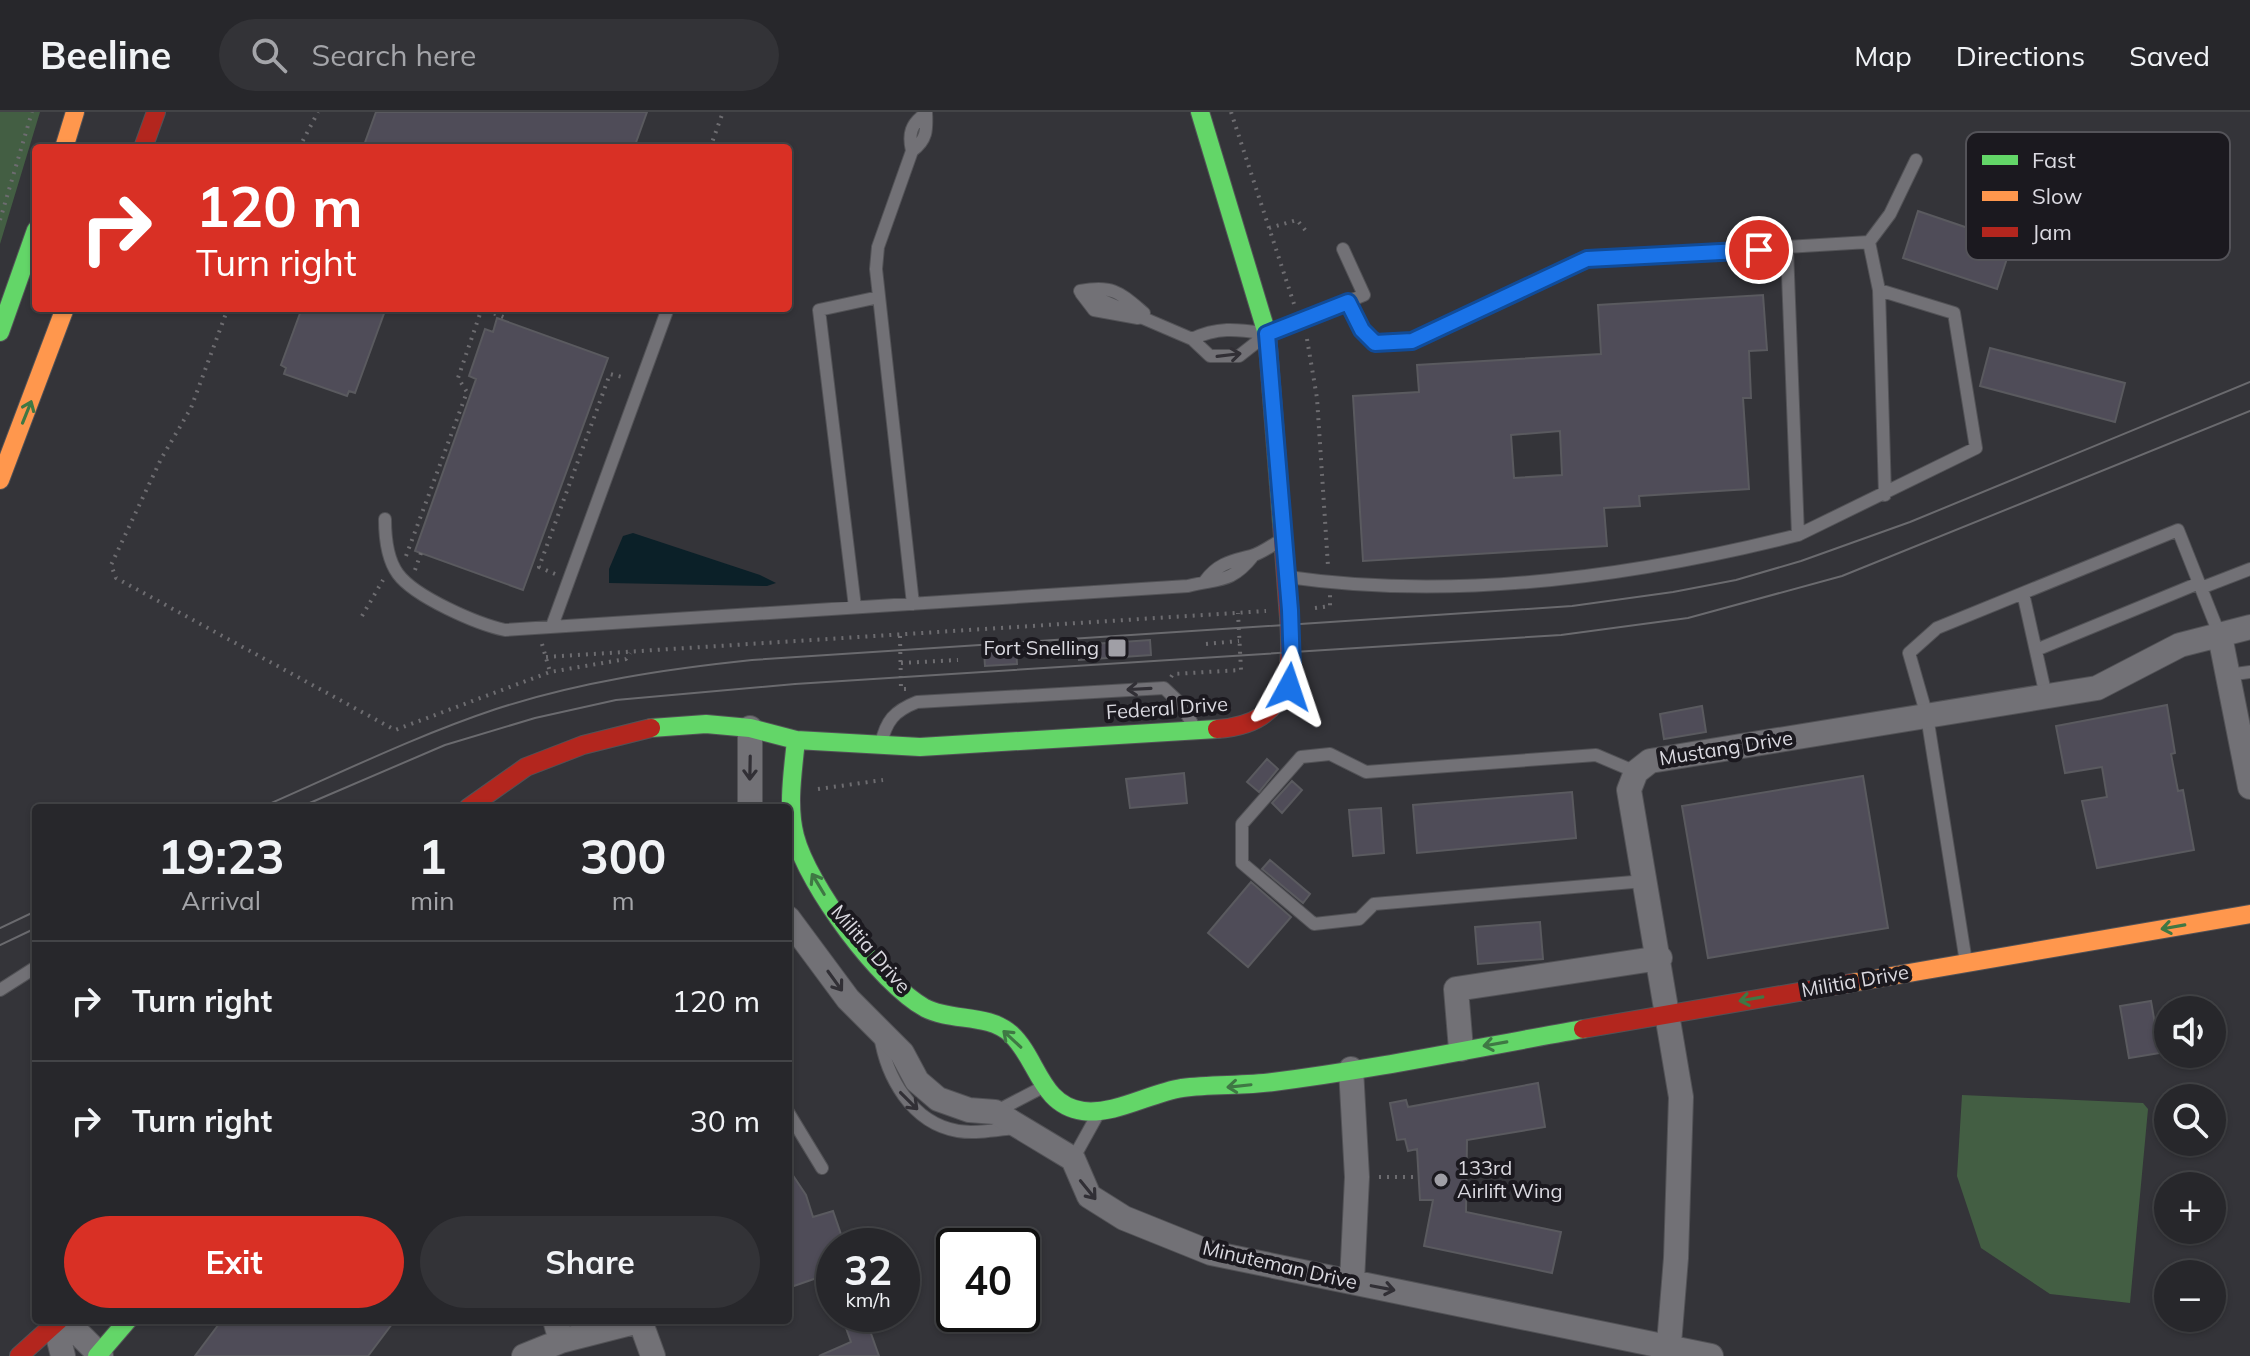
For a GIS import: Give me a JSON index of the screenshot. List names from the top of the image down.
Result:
{
  "streets": {
    "main road": ["Federal Drive", "Militia Drive"],
    "street": ["Mustang Drive", "Minuteman Drive"]
  },
  "crossings": [
    ["Federal Drive", "Militia Drive"],
    ["Mustang Drive", "Militia Drive"],
    ["Mustang Drive", "Minuteman Drive"]
  ],
  "one_way": ["Militia Drive", "Minuteman Drive"],
  "places": {
    "transit": ["Fort Snelling"],
    "other": ["133rd Airlift Wing"]
  },
  "legend": ["Fast", "Slow", "Jam"],
  "page": {
    "header": "Beeline",
    "search": "Search here",
    "nav": ["Map", "Directions", "Saved"],
    "turn": ["120 m", "Turn right"],
    "eta": [
      "19:23",
      "Arrival",
      "1",
      "min",
      "300",
      "m"
    ],
    "list": [
      {
        "name": "Turn right",
        "value": "120 m"
      },
      {
        "name": "Turn right",
        "value": "30 m"
      }
    ],
    "map_buttons": ["+", "−"],
    "buttons": ["Exit", "Share"],
    "speed": "32 km/h",
    "limit": "40"
  }
}
